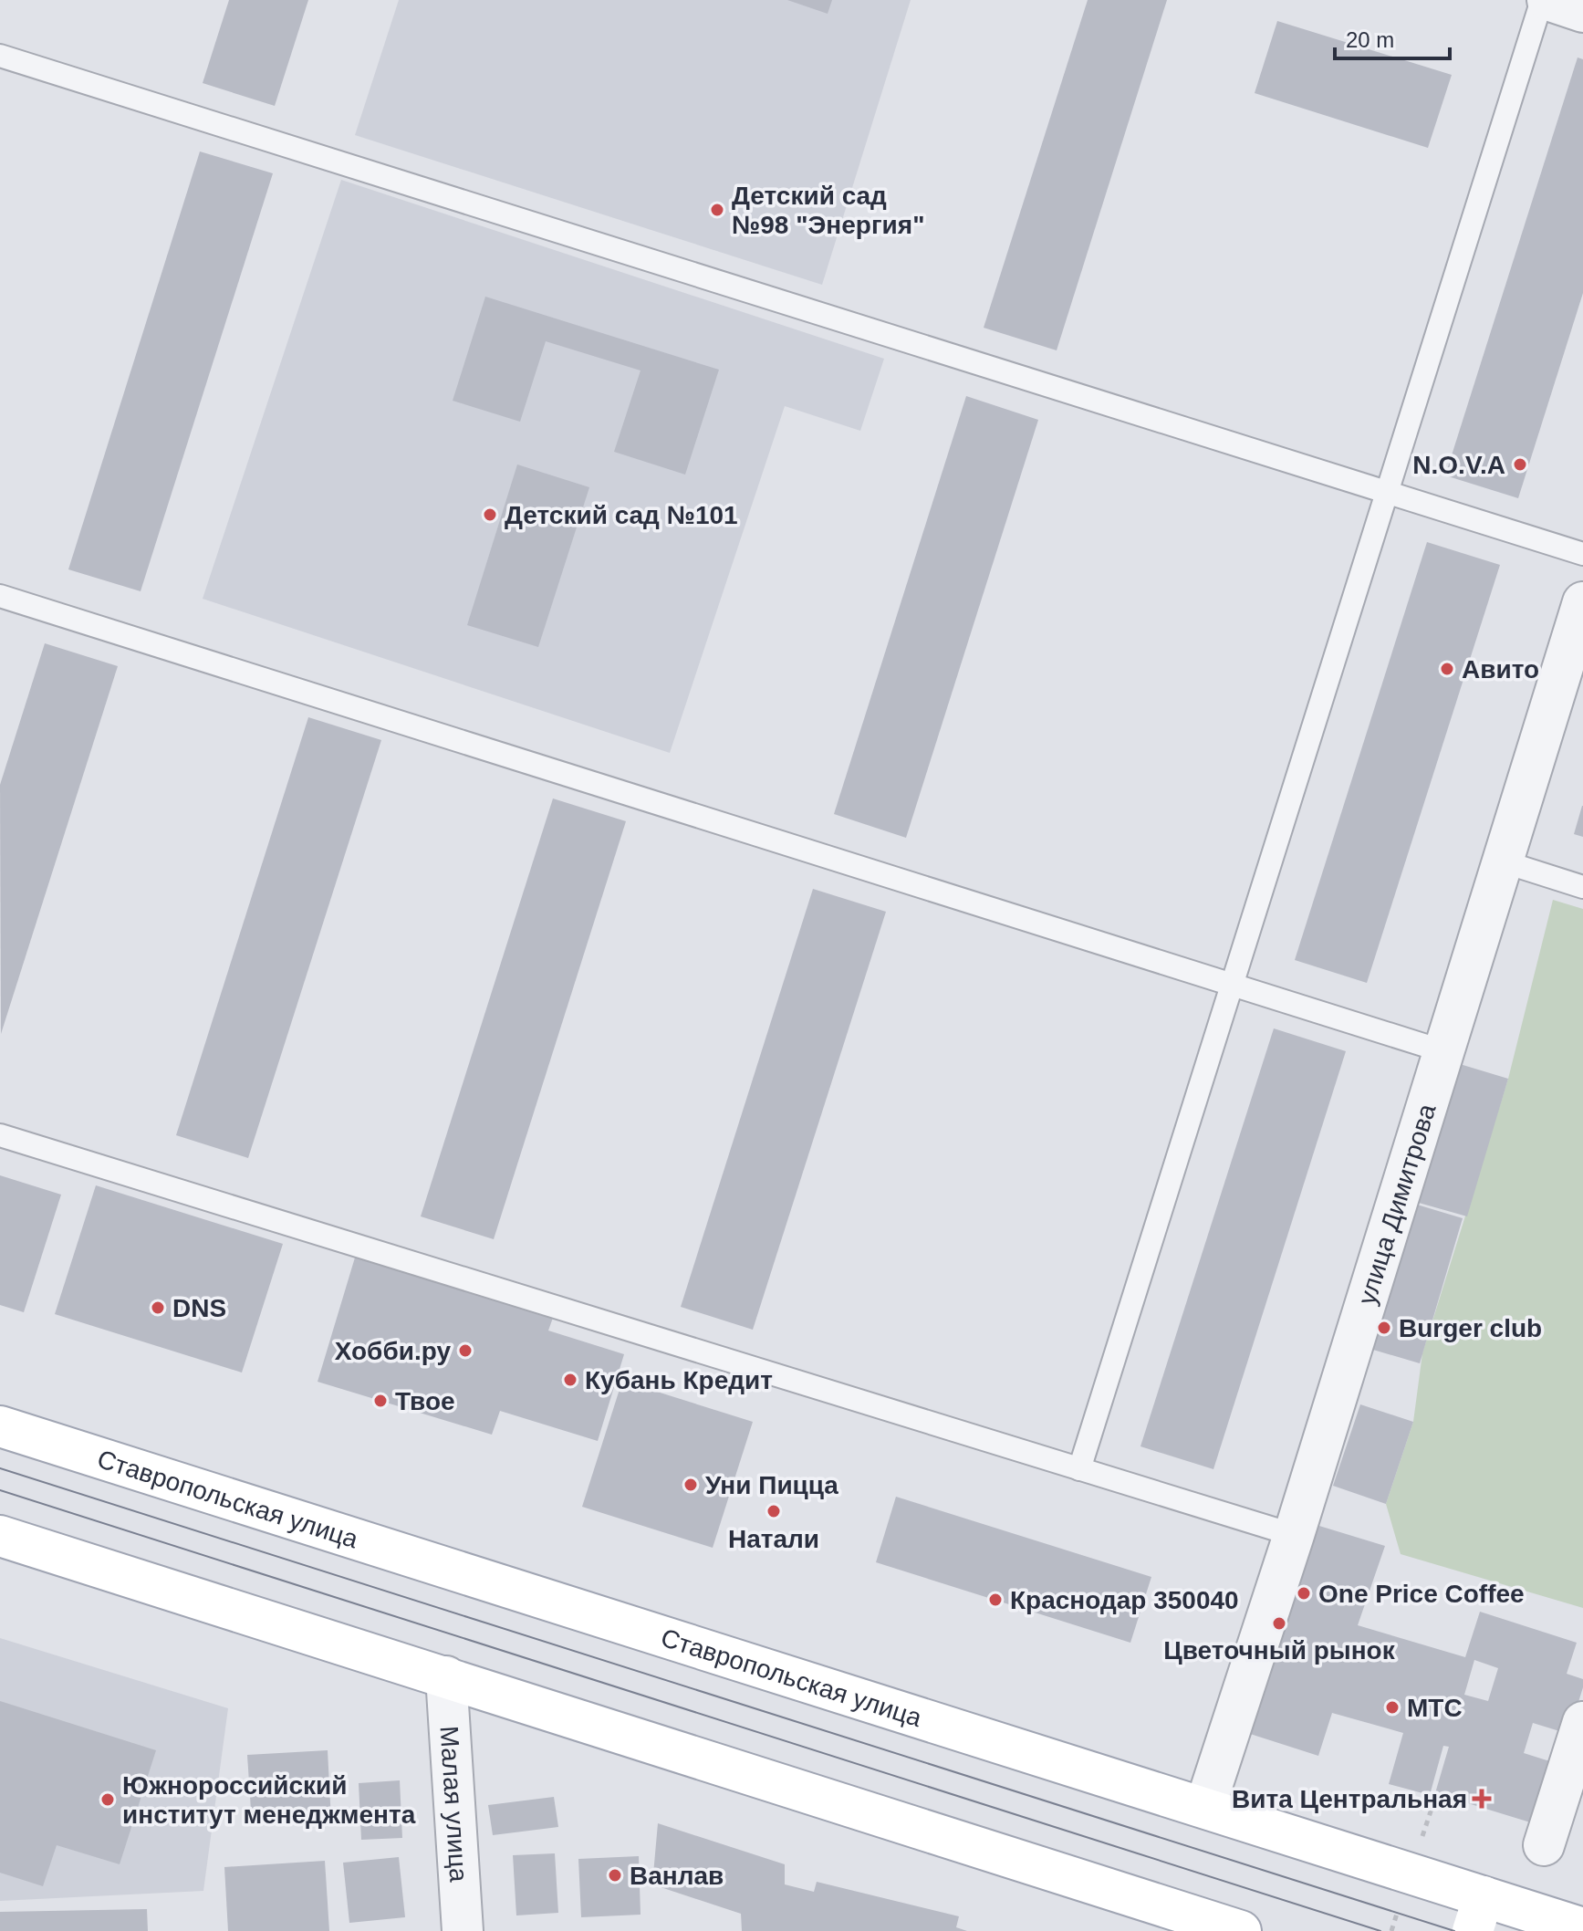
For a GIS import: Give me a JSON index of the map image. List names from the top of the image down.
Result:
{
  "streets": {
    "main road": ["Ставропольская улица"],
    "street": ["улица Димитрова", "Малая улица"]
  },
  "crossings": [
    ["улица Димитрова", "Ставропольская улица"]
  ],
  "places": {
    "other": [
      "Детский сад №98 \"Энергия\"",
      "N.O.V.A",
      "Детский сад №101",
      "Авито",
      "DNS",
      "Burger club",
      "Хобби.ру",
      "Кубань Кредит",
      "Твое",
      "Уни Пицца",
      "Натали",
      "One Price Coffee",
      "Краснодар 350040",
      "Цветочный рынок",
      "МТС",
      "Южнороссийский институт менеджмента",
      "Ванлав"
    ],
    "health": ["Вита Центральная"]
  },
  "scale_bar": "20 m"
}
